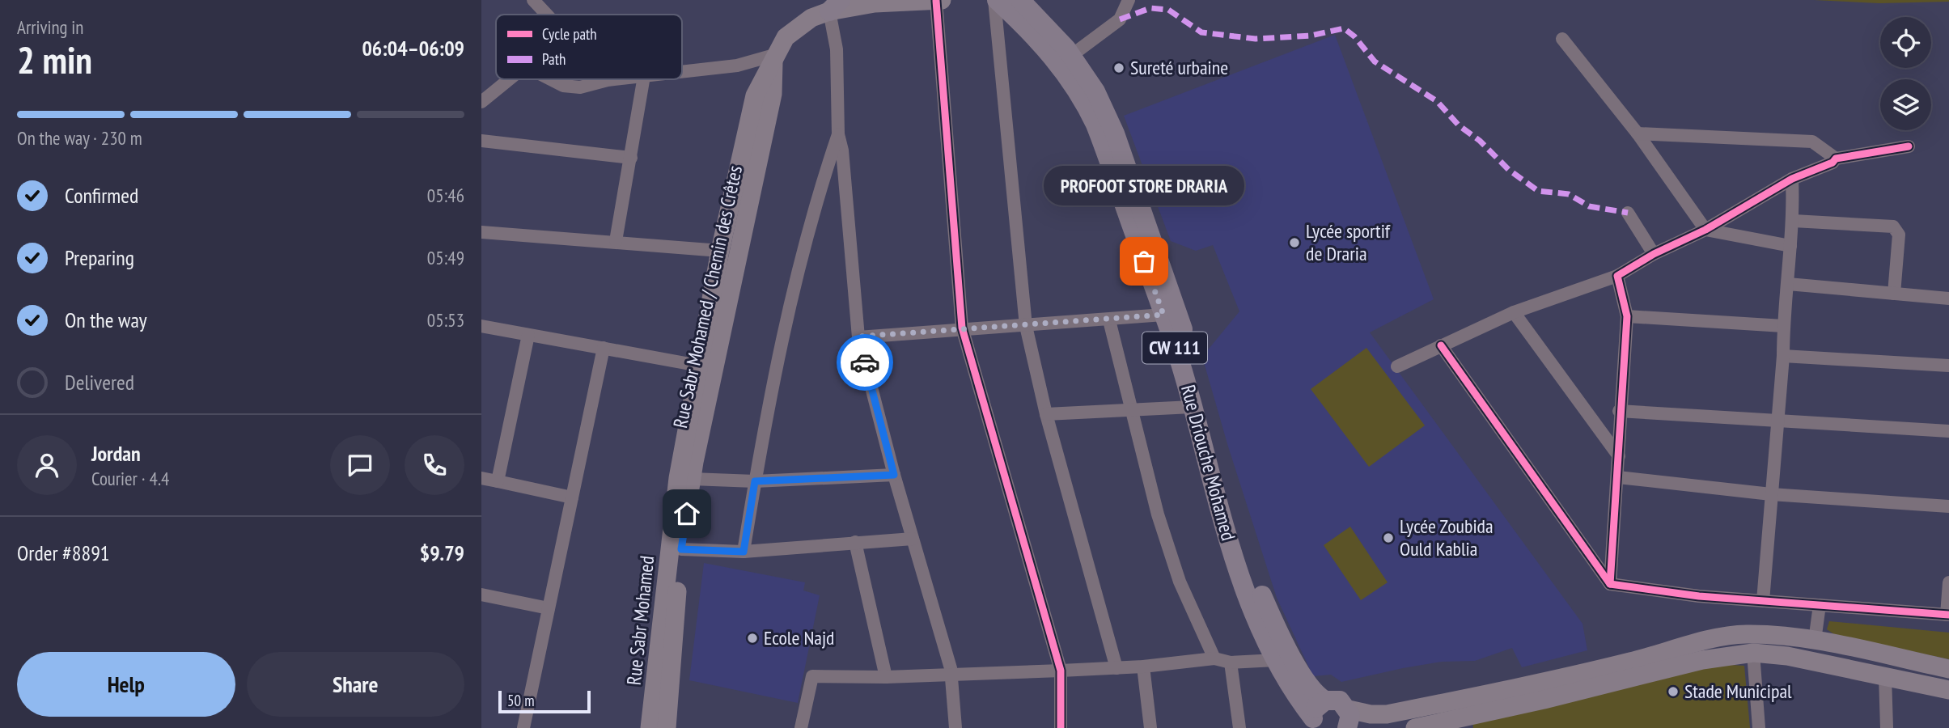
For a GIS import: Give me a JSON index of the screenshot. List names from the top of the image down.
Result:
{
  "streets": {
    "main road": [
      "Rue Sabr Mohamed / Chemin des Crêtes",
      "CW 111",
      "Rue Driouche Mohamed",
      "Rue Sabr Mohamed"
    ]
  },
  "crossings": [
    ["Rue Sabr Mohamed / Chemin des Crêtes", "Rue Sabr Mohamed"]
  ],
  "places": [
    "Sureté urbaine",
    "Lycée sportif de Draria",
    "PROFOOT STORE DRARIA",
    "Lycée Zoubida Ould Kablia",
    "Ecole Najd",
    "Stade Municipal"
  ],
  "legend": ["Cycle path", "Path"],
  "scale_bar": "50 m",
  "page": {
    "heading": ["2 min", "Arriving in", "06:04–06:09"],
    "panel": [
      "Jordan",
      "Courier · 4.4",
      "Order #8891",
      "$9.79"
    ],
    "bar": "On the way · 230 m",
    "list": [
      ["Confirmed", "05:46"],
      ["Preparing", "05:49"],
      ["On the way", "05:53"],
      "Delivered"
    ],
    "bubble": "PROFOOT STORE DRARIA",
    "buttons": ["Help", "Share"],
    "scale": "50 m"
  }
}
